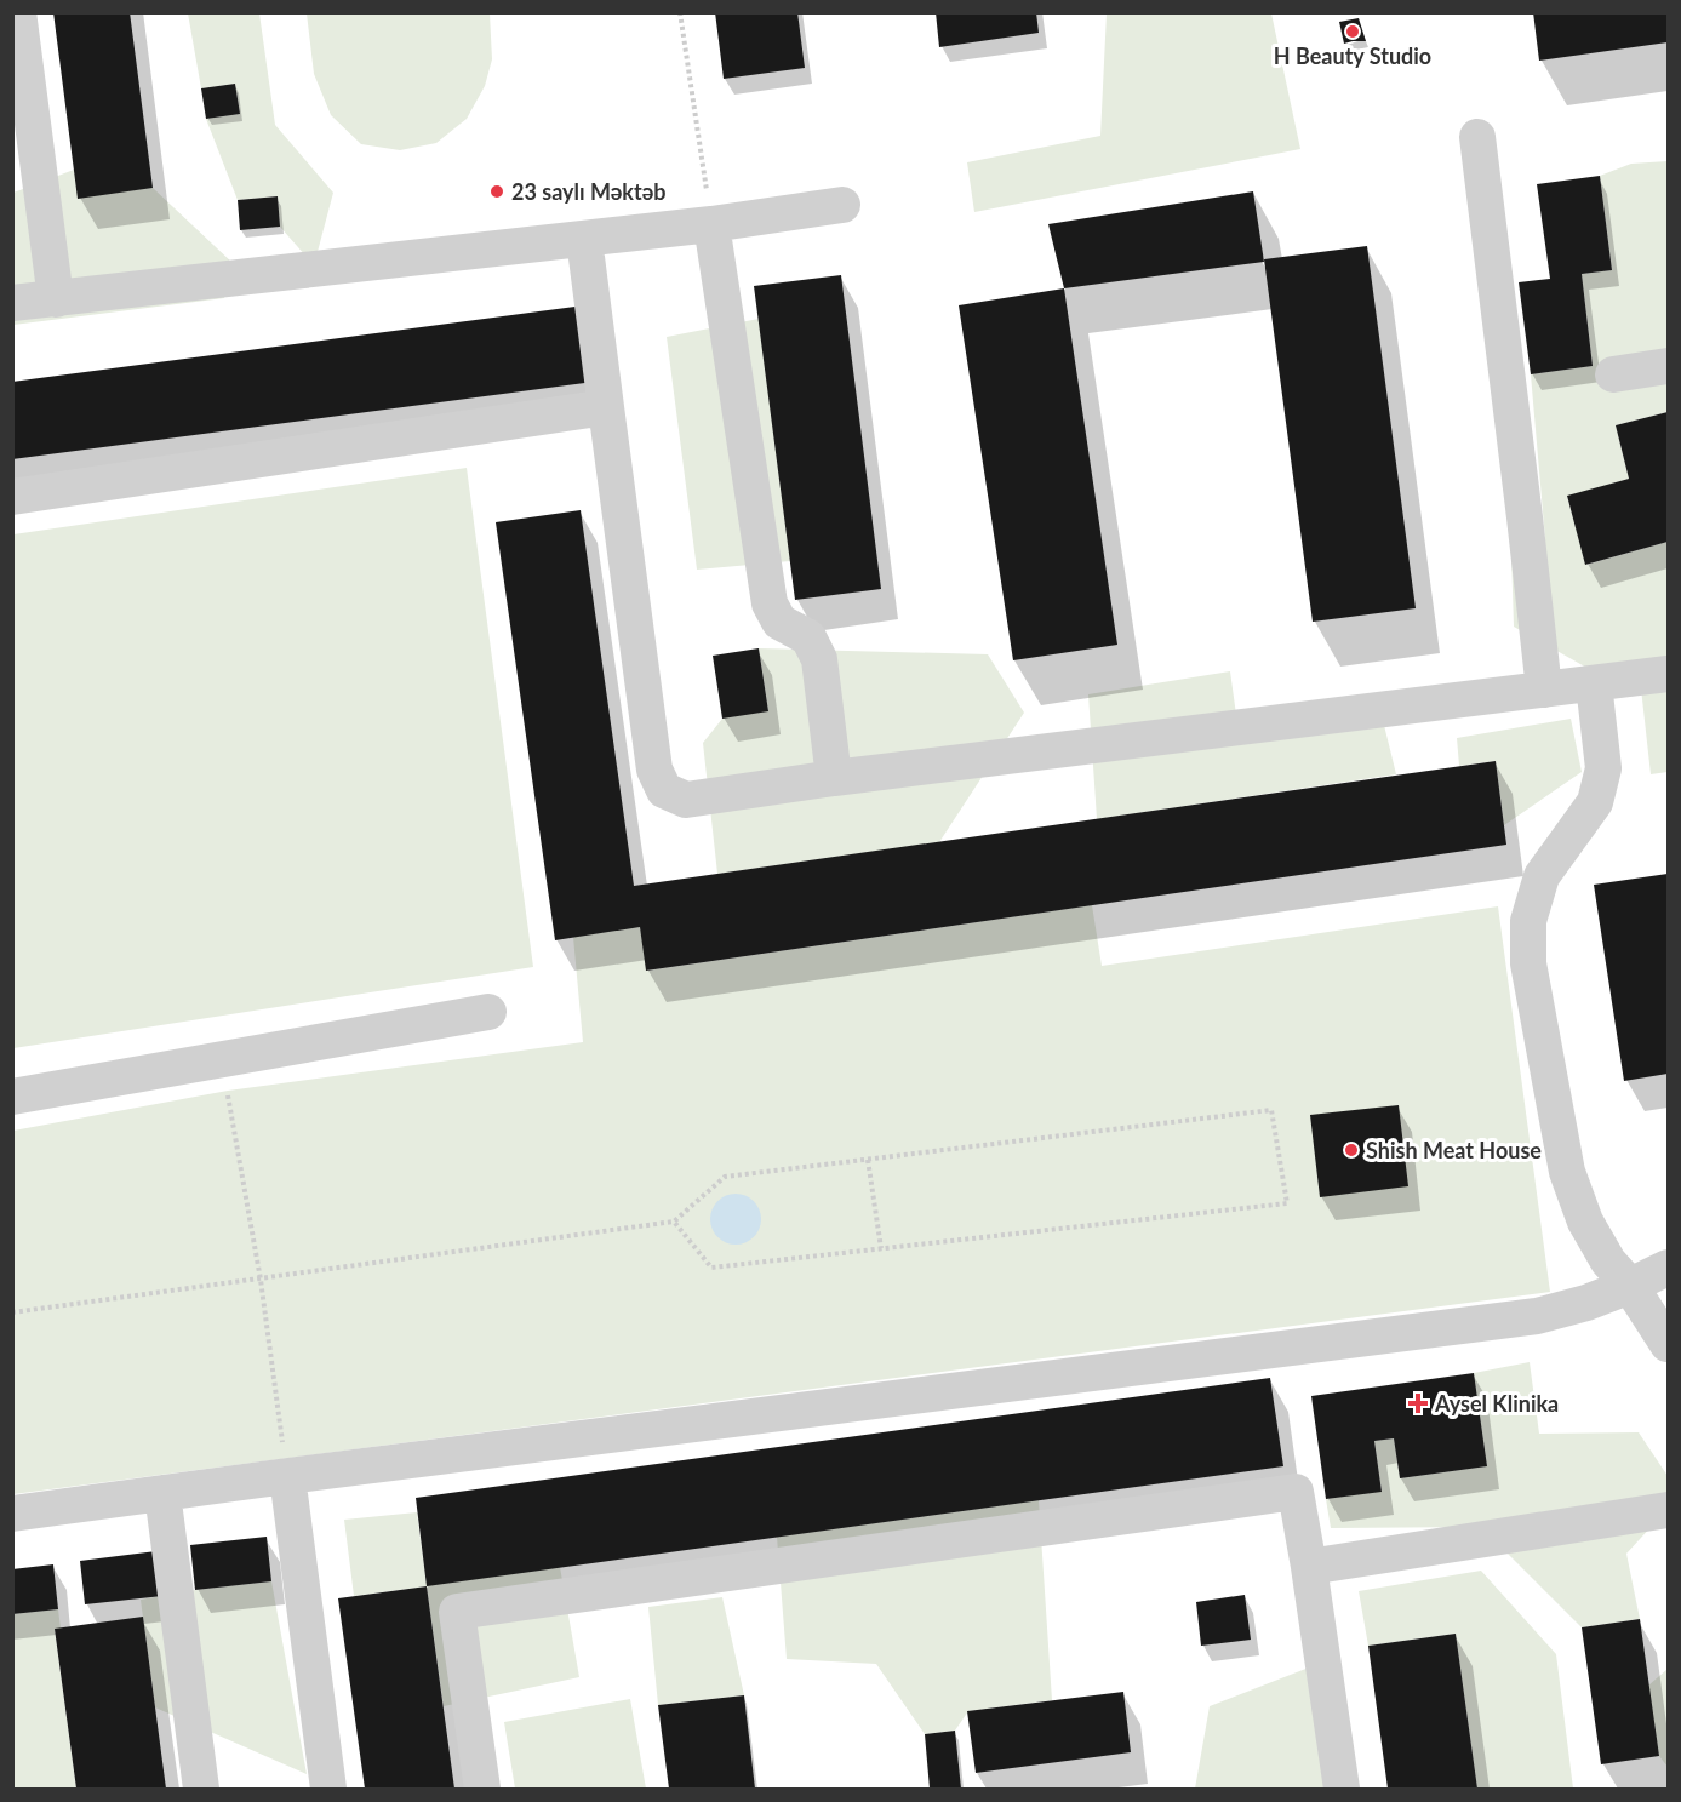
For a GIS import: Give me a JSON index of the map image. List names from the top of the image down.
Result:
{
  "places": {
    "other": ["H Beauty Studio", "23 saylı Məktəb", "Shish Meat House"],
    "health": ["Aysel Klinika"]
  }
}
